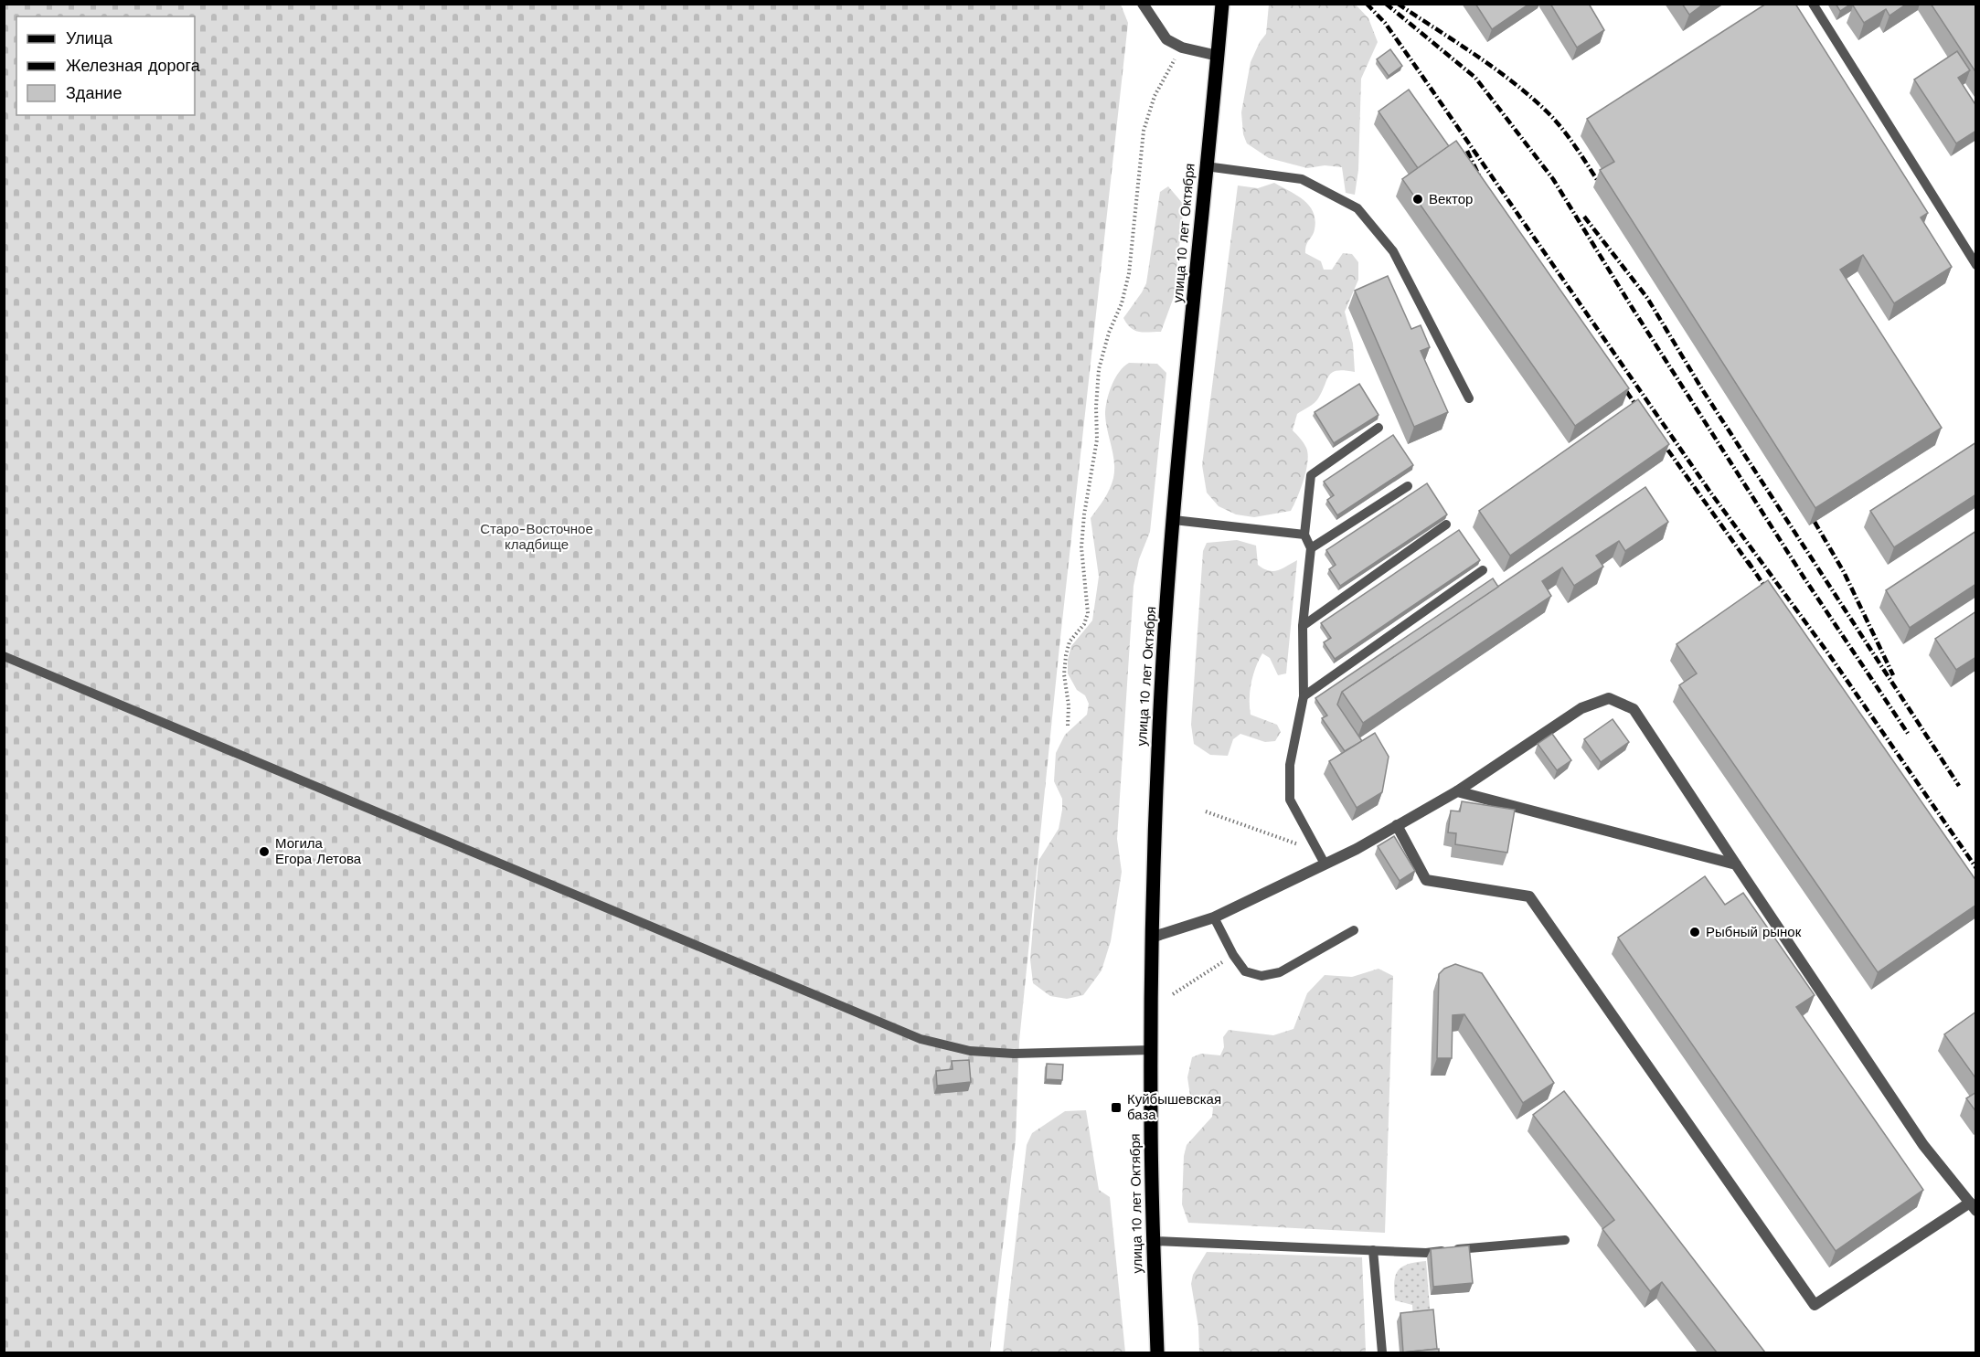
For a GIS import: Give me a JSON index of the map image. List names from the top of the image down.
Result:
{
  "streets": {
    "main road": ["улица 10 лет Октября"]
  },
  "parks": ["Старо-Восточное кладбище"],
  "places": {
    "other": ["Вектор", "Могила Егора Летова", "Рыбный рынок"],
    "transit": ["Куйбышевская база"]
  },
  "legend": ["Улица", "Железная дорога", "Здание"]
}
